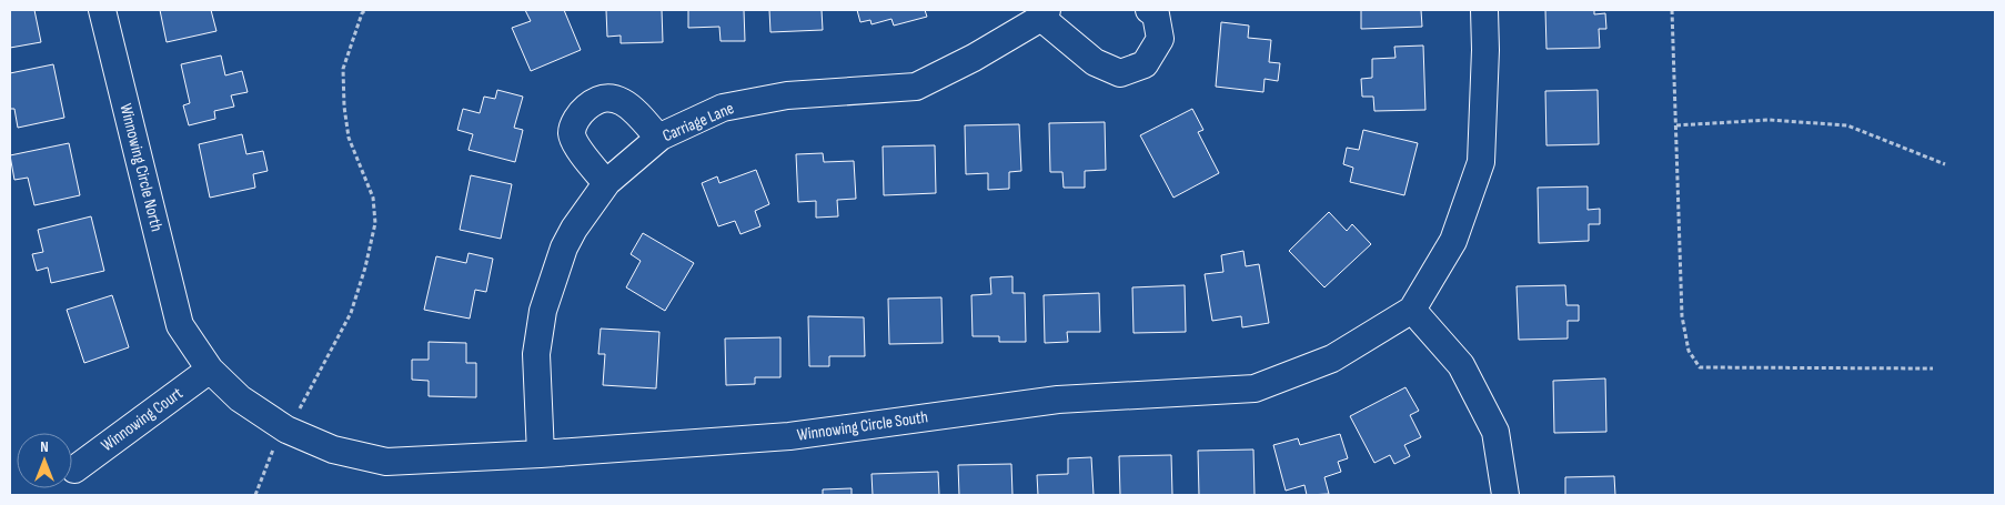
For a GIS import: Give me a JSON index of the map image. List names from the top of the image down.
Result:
{
  "streets": {
    "street": [
      "Carriage Lane",
      "Winnowing Circle North",
      "Winnowing Court",
      "Winnowing Circle South"
    ]
  },
  "crossings": [
    ["Carriage Lane", "Winnowing Circle South"],
    ["Winnowing Circle North", "Winnowing Circle South"],
    ["Winnowing Court", "Winnowing Circle South"]
  ],
  "north": "top"
}
